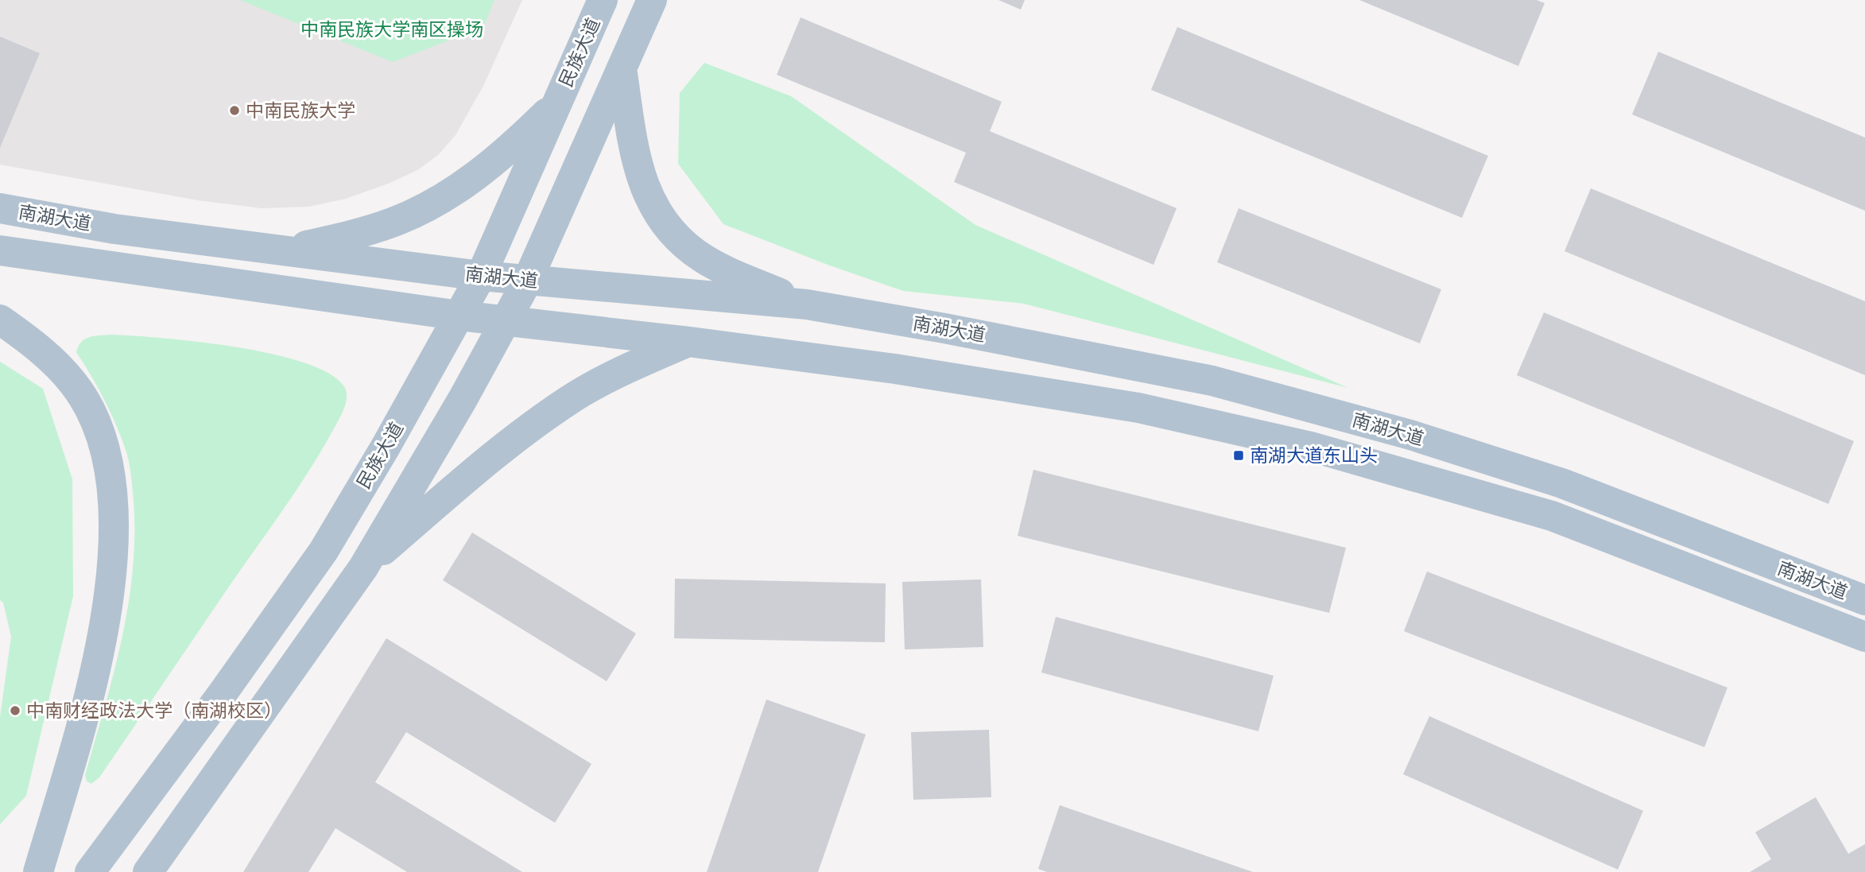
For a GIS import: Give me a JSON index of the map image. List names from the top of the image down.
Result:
{
  "streets": {
    "main road": ["民族大道", "南湖大道"]
  },
  "crossings": [
    ["民族大道", "南湖大道"]
  ],
  "parks": ["中南民族大学南区操场"],
  "places": {
    "other": ["中南民族大学", "中南财经政法大学（南湖校区）"],
    "transit": ["南湖大道东山头"]
  }
}
